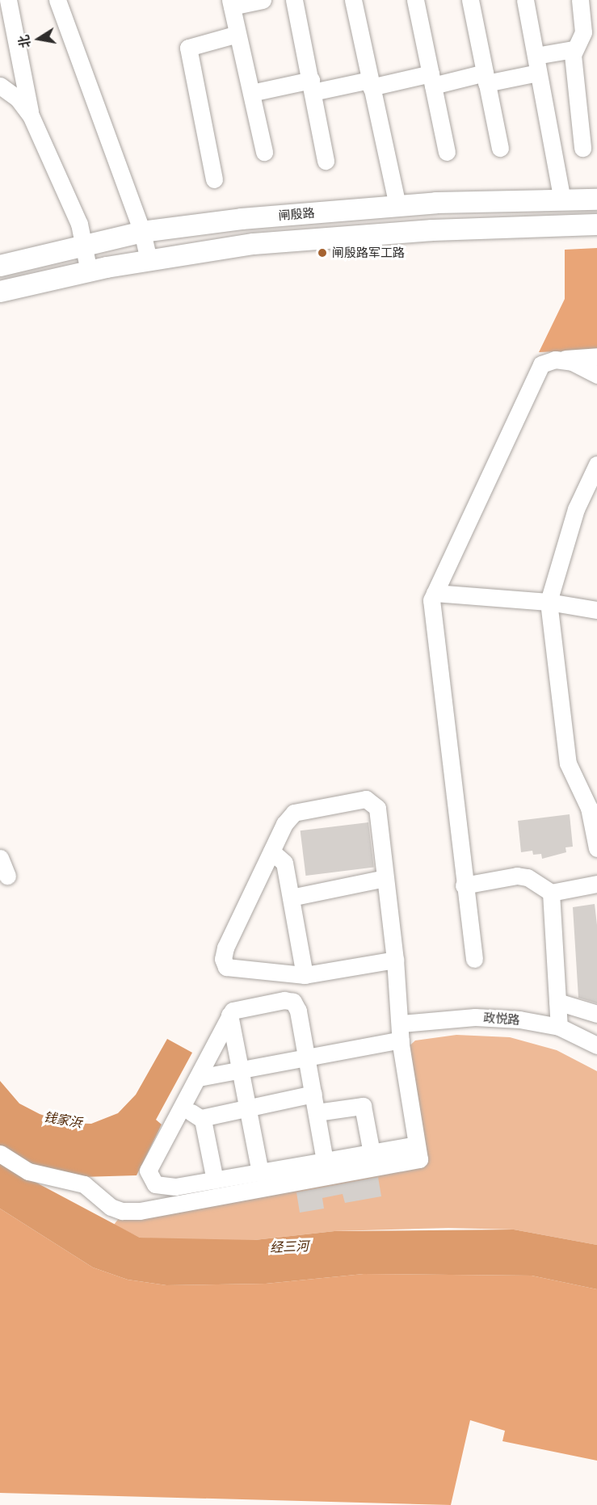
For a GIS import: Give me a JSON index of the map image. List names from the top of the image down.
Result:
{
  "streets": {
    "main road": ["闸殷路"],
    "street": ["政悦路"]
  },
  "water": ["钱家浜", "经三河"],
  "places": ["闸殷路军工路"],
  "north": "left"
}
